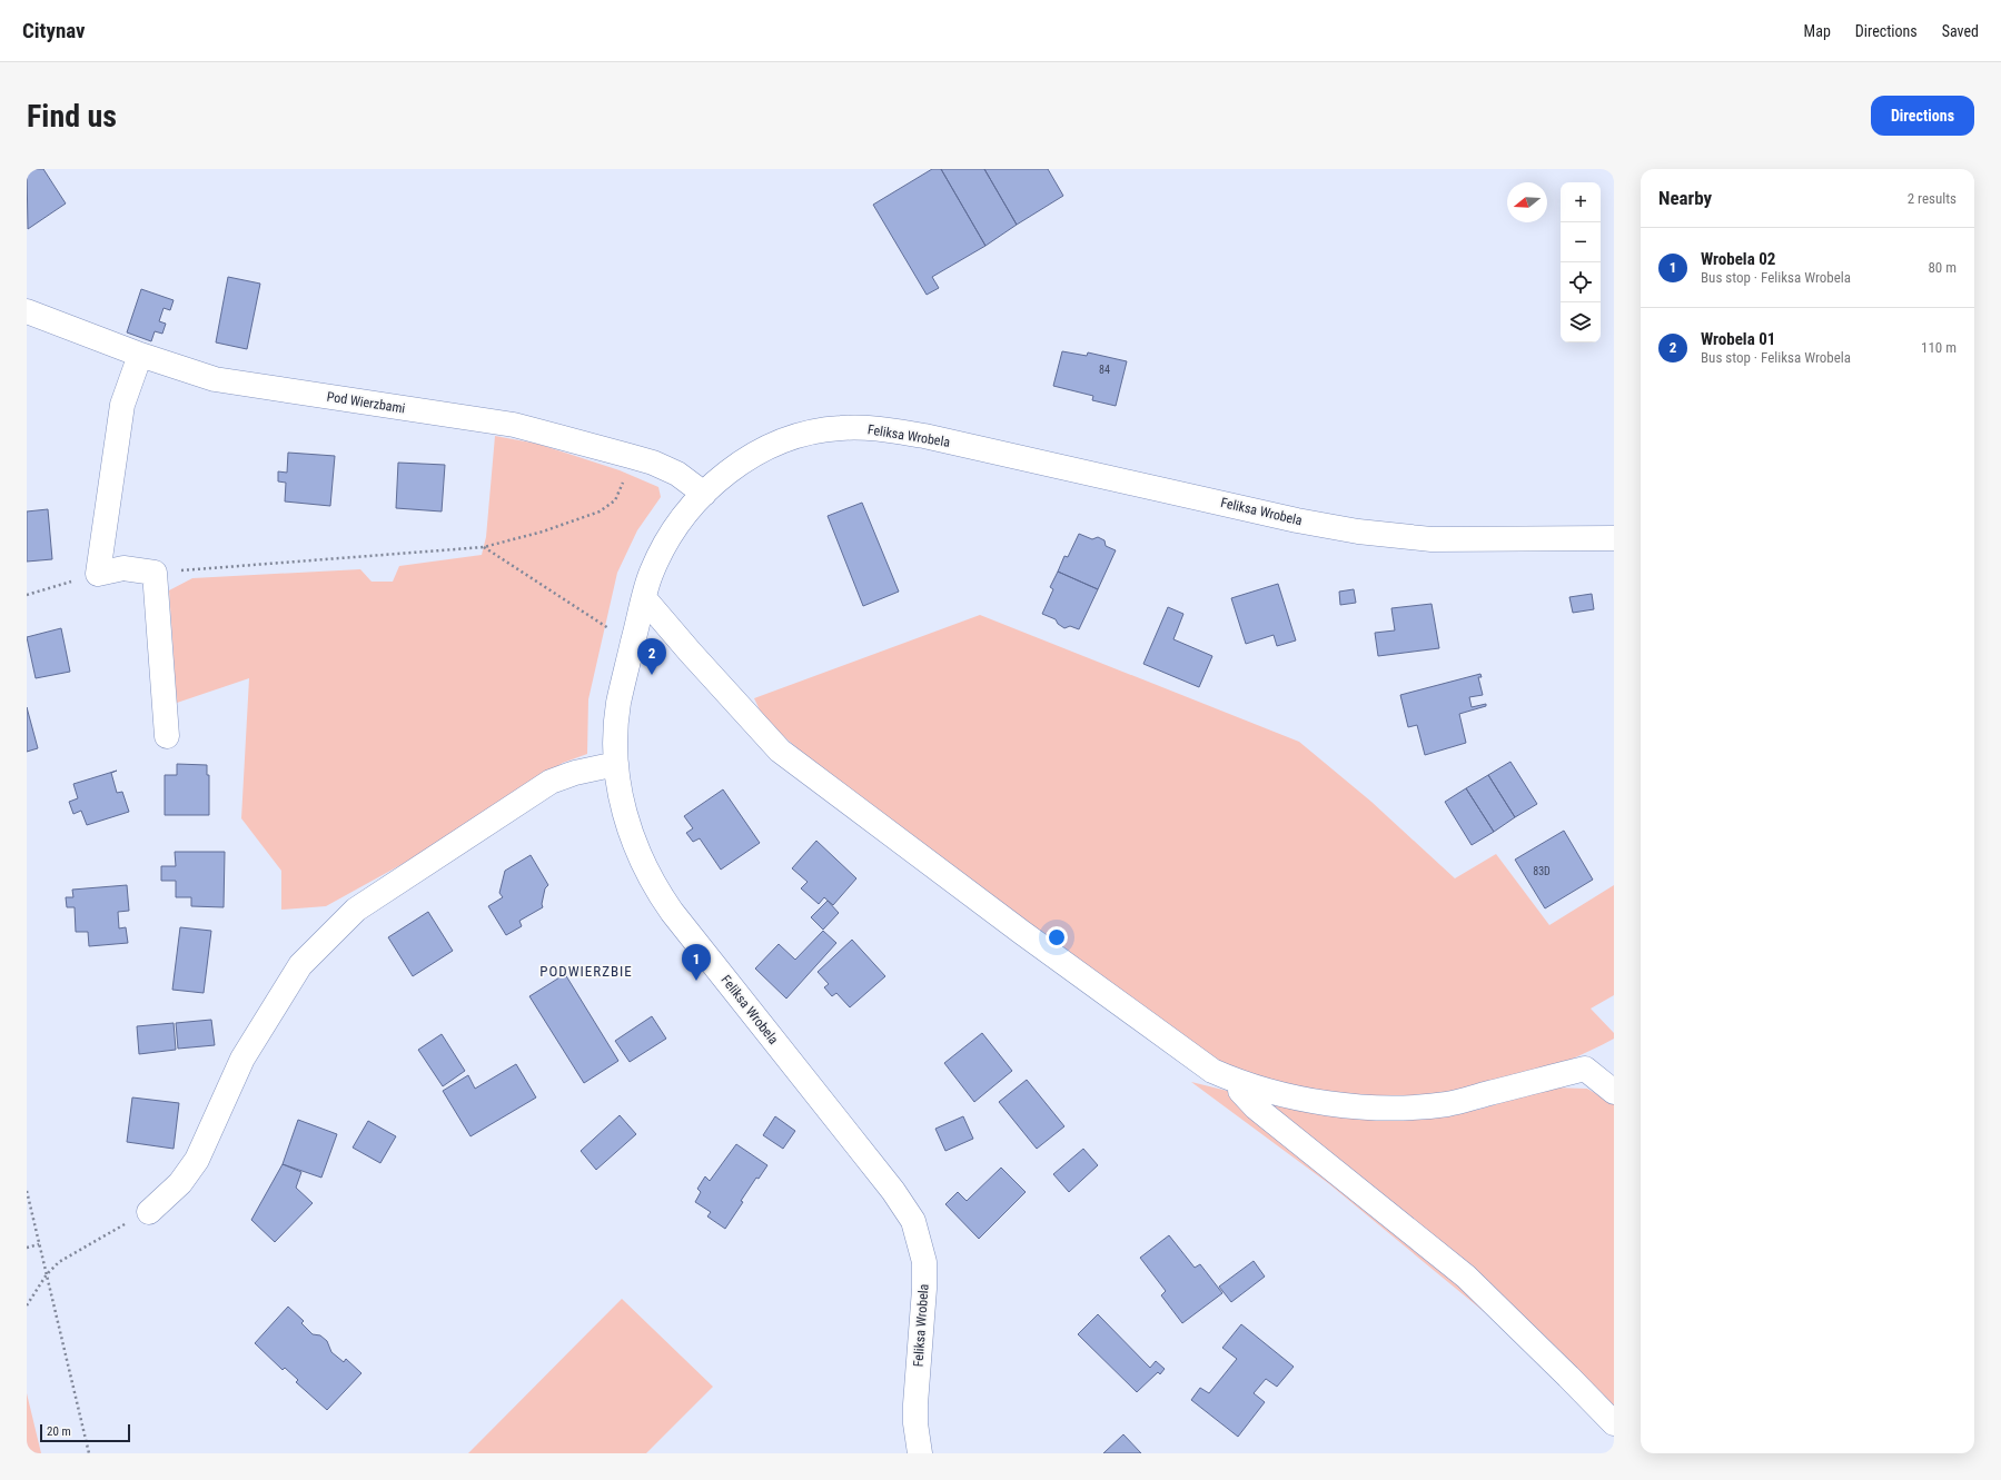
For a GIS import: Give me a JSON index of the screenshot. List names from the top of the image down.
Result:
{
  "streets": {
    "street": ["Pod Wierzbami", "Feliksa Wrobela"]
  },
  "crossings": [
    ["Pod Wierzbami", "Feliksa Wrobela"]
  ],
  "districts": ["PODWIERZBIE"],
  "house_numbers": ["84", "83D"],
  "scale_bar": "20 m",
  "north": "left",
  "page": {
    "header": "Citynav",
    "nav": ["Map", "Directions", "Saved"],
    "buttons": "Directions",
    "title": "Find us",
    "heading": ["Nearby", "2 results"],
    "map_buttons": ["+", "−"],
    "list": [
      {
        "mark": "1",
        "name": "Wrobela 02",
        "note": "Bus stop · Feliksa Wrobela",
        "value": "80 m"
      },
      {
        "mark": "2",
        "name": "Wrobela 01",
        "note": "Bus stop · Feliksa Wrobela",
        "value": "110 m"
      }
    ],
    "pins": ["2", "1"],
    "scale": "20 m"
  }
}
